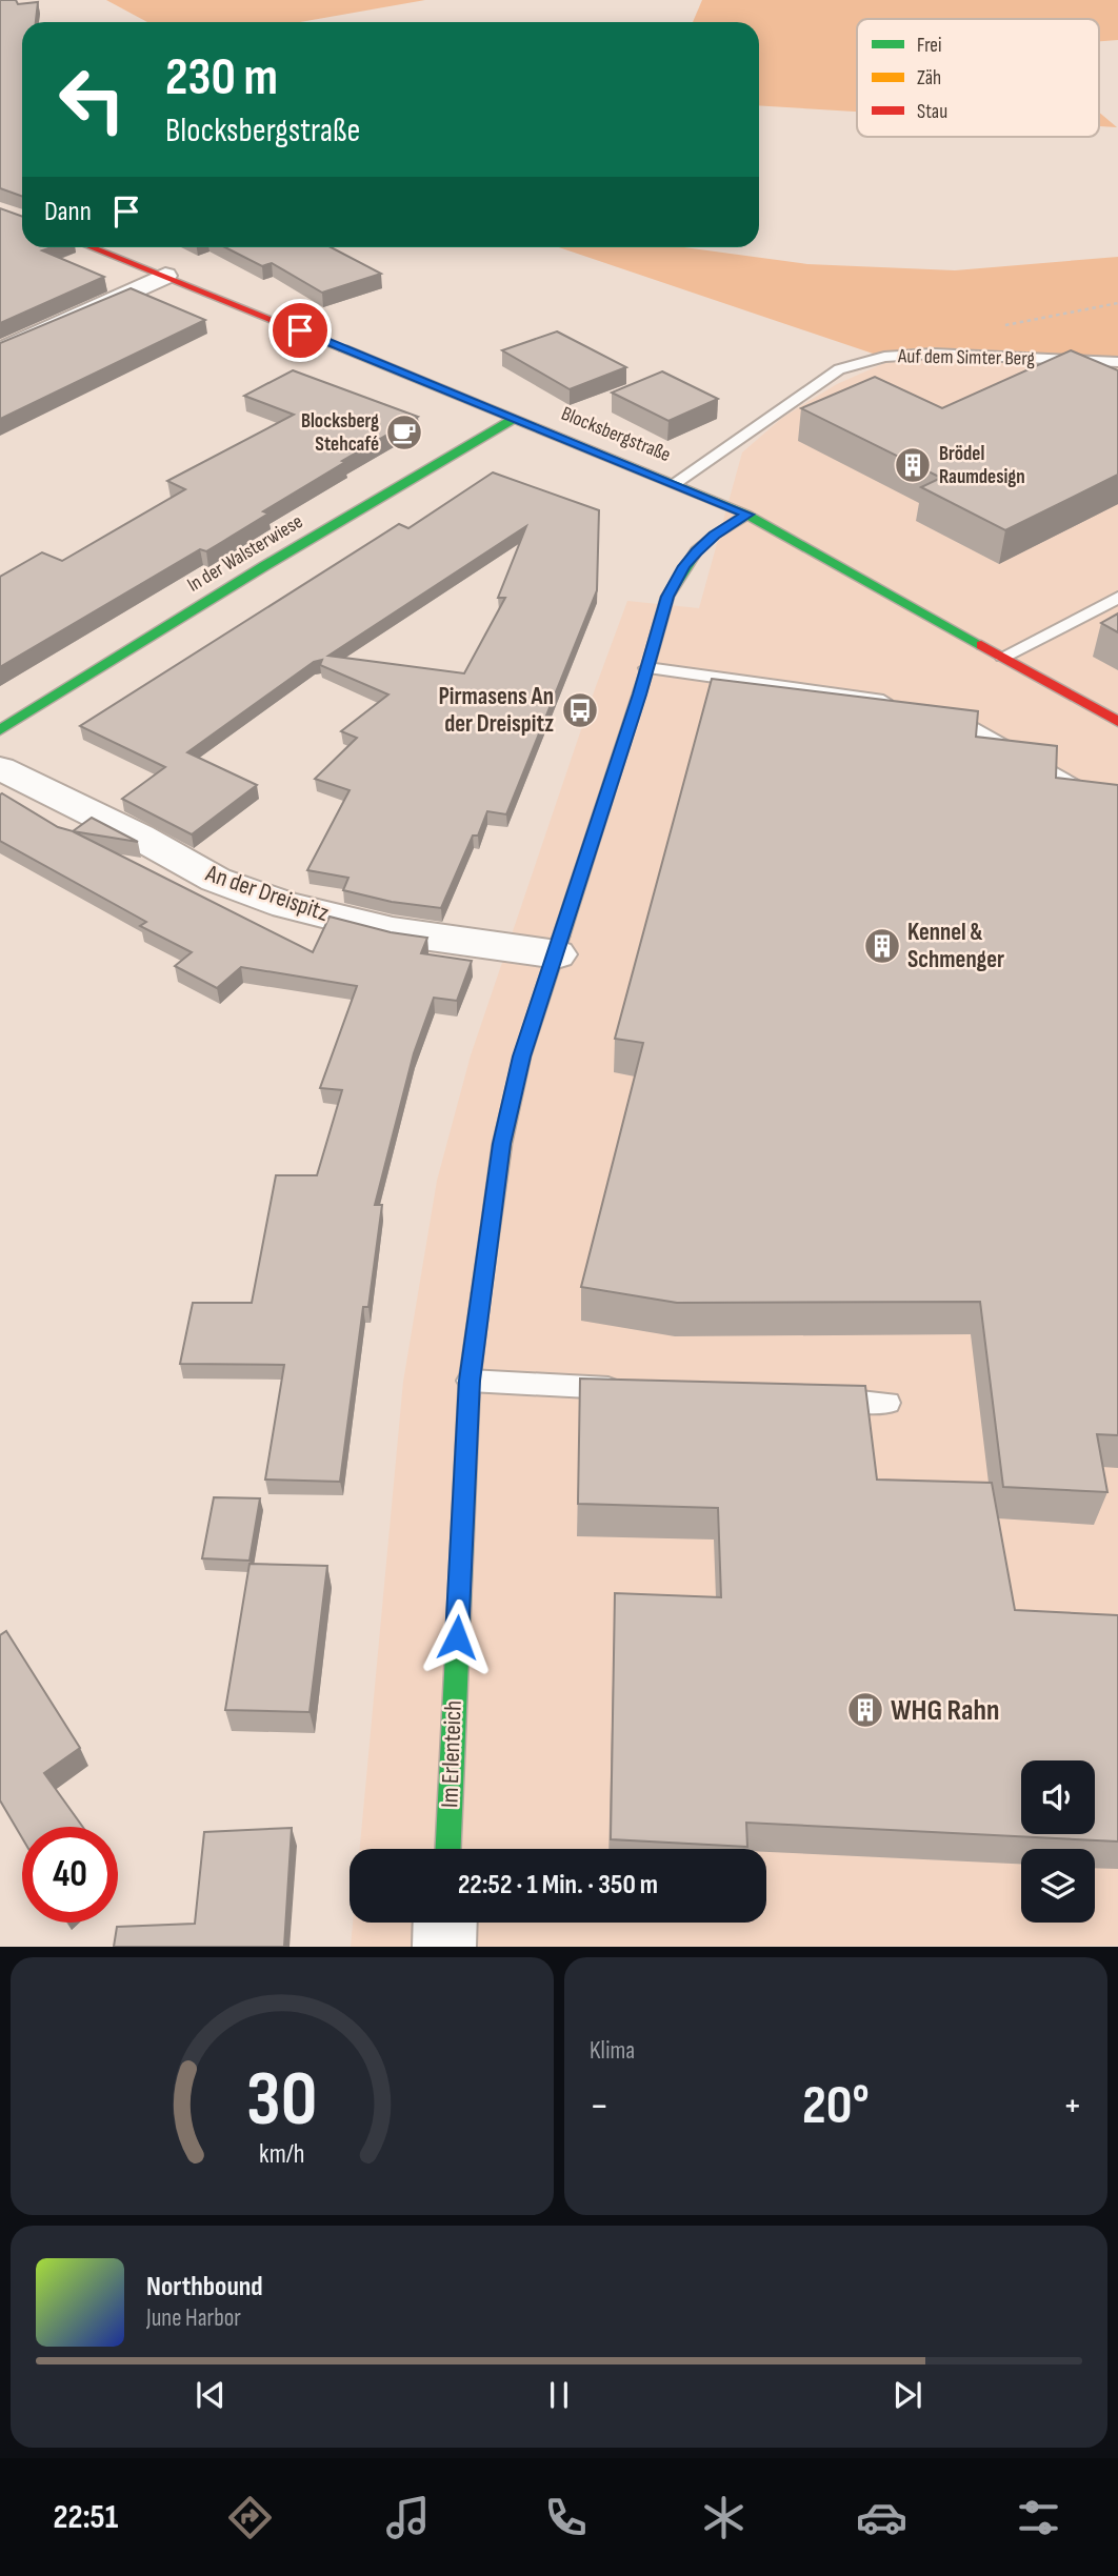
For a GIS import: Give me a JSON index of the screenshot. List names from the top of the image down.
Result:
{
  "streets": {
    "street": [
      "Blocksbergstraße",
      "In der Walsterwiese",
      "An der Dreispitz",
      "Im Erlenteich"
    ],
    "lane": ["Auf dem Simter Berg"]
  },
  "crossings": [
    ["Auf dem Simter Berg", "Blocksbergstraße"],
    ["Blocksbergstraße", "In der Walsterwiese"],
    ["Blocksbergstraße", "Im Erlenteich"],
    ["An der Dreispitz", "Im Erlenteich"]
  ],
  "places": {
    "cafe": ["Blocksberg Stehcafé"],
    "building": ["Brödel Raumdesign", "Kennel & Schmenger", "WHG Rahn"],
    "bus stop": ["Pirmasens An der Dreispitz"]
  },
  "legend": ["Frei", "Zäh", "Stau"],
  "page": {
    "turn": ["230 m", "Blocksbergstraße"],
    "then": "Dann",
    "limit": "40",
    "trip": "22:52 · 1 Min. · 350 m",
    "tile": "Klima",
    "heat": ["−", "20°", "+"],
    "song": ["Northbound", "June Harbor"],
    "tabs": "22:51",
    "gauge": ["30", "km/h"]
  }
}
